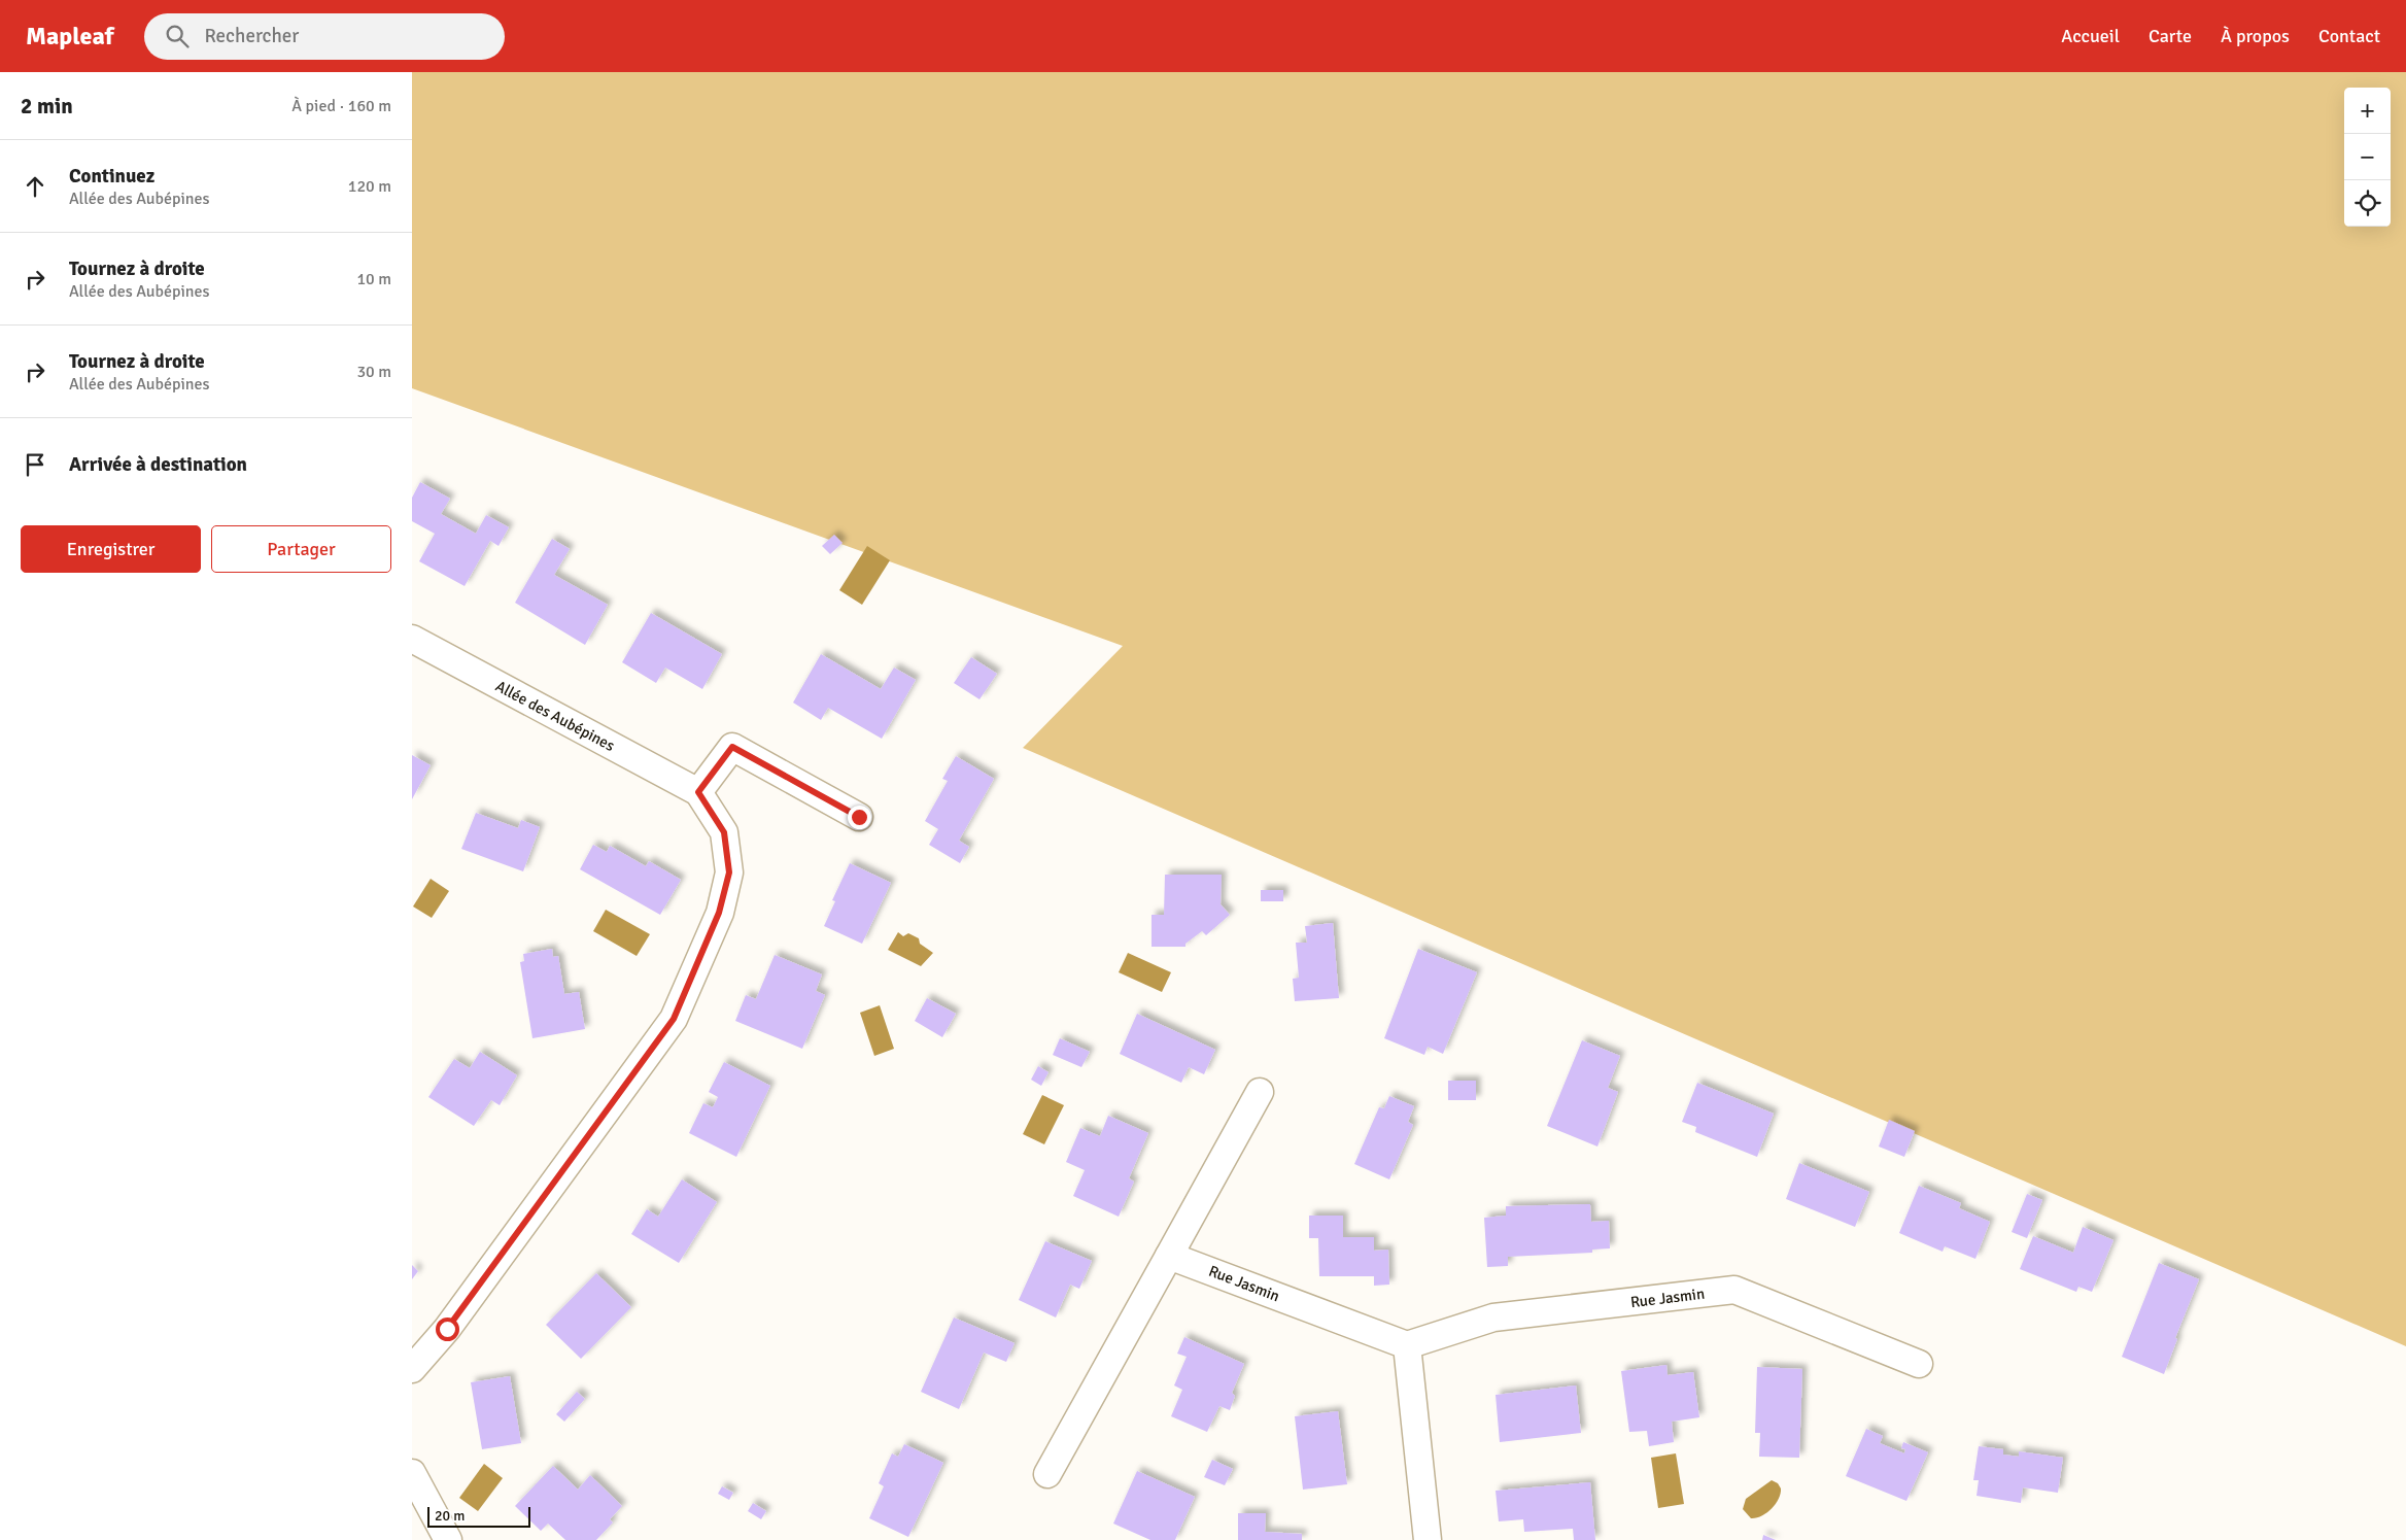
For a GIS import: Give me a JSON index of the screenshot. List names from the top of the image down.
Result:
{
  "streets": {
    "street": ["Allée des Aubépines", "Rue Jasmin"]
  },
  "scale_bar": "20 m",
  "page": {
    "header": "Mapleaf",
    "search": "Rechercher",
    "nav": [
      "Accueil",
      "Carte",
      "À propos",
      "Contact"
    ],
    "heading": ["2 min", "À pied · 160 m"],
    "map_buttons": ["+", "−"],
    "list": [
      ["Continuez", "Allée des Aubépines", "120 m"],
      ["Tournez à droite", "Allée des Aubépines", "10 m"],
      ["Tournez à droite", "Allée des Aubépines", "30 m"],
      "Arrivée à destination"
    ],
    "buttons": ["Enregistrer", "Partager"],
    "scale": "20 m"
  }
}
